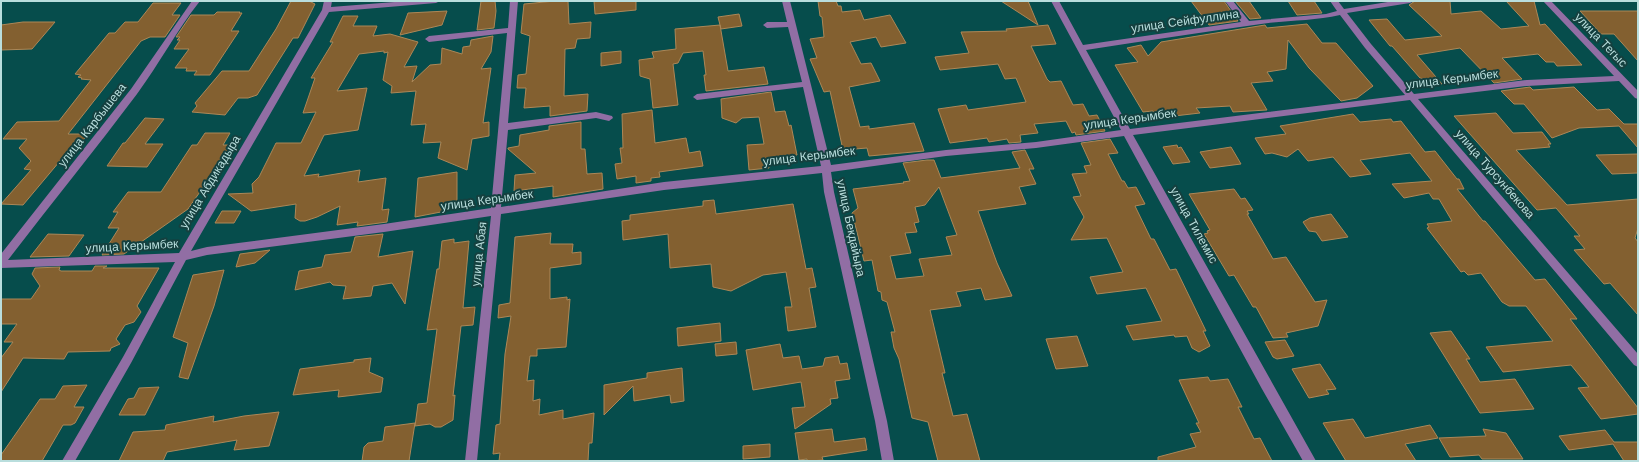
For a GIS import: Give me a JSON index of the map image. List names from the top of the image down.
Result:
{
  "streets": {
    "street": [
      "улица Сейфуллина",
      "улица Тегыс",
      "улица Керымбек",
      "улица Карбышева",
      "улица Турсунбекова",
      "улица Абдикадыра",
      "улица Тилемис",
      "улица Бекдайыра",
      "улица Абая"
    ]
  },
  "crossings": [
    ["улица Сейфуллина", "улица Турсунбекова"],
    ["улица Сейфуллина", "улица Тилемис"],
    ["улица Тегыс", "улица Керымбек"],
    ["улица Керымбек", "улица Карбышева"],
    ["улица Керымбек", "улица Турсунбекова"],
    ["улица Керымбек", "улица Абдикадыра"],
    ["улица Керымбек", "улица Тилемис"],
    ["улица Керымбек", "улица Бекдайыра"],
    ["улица Керымбек", "улица Абая"]
  ]
}
